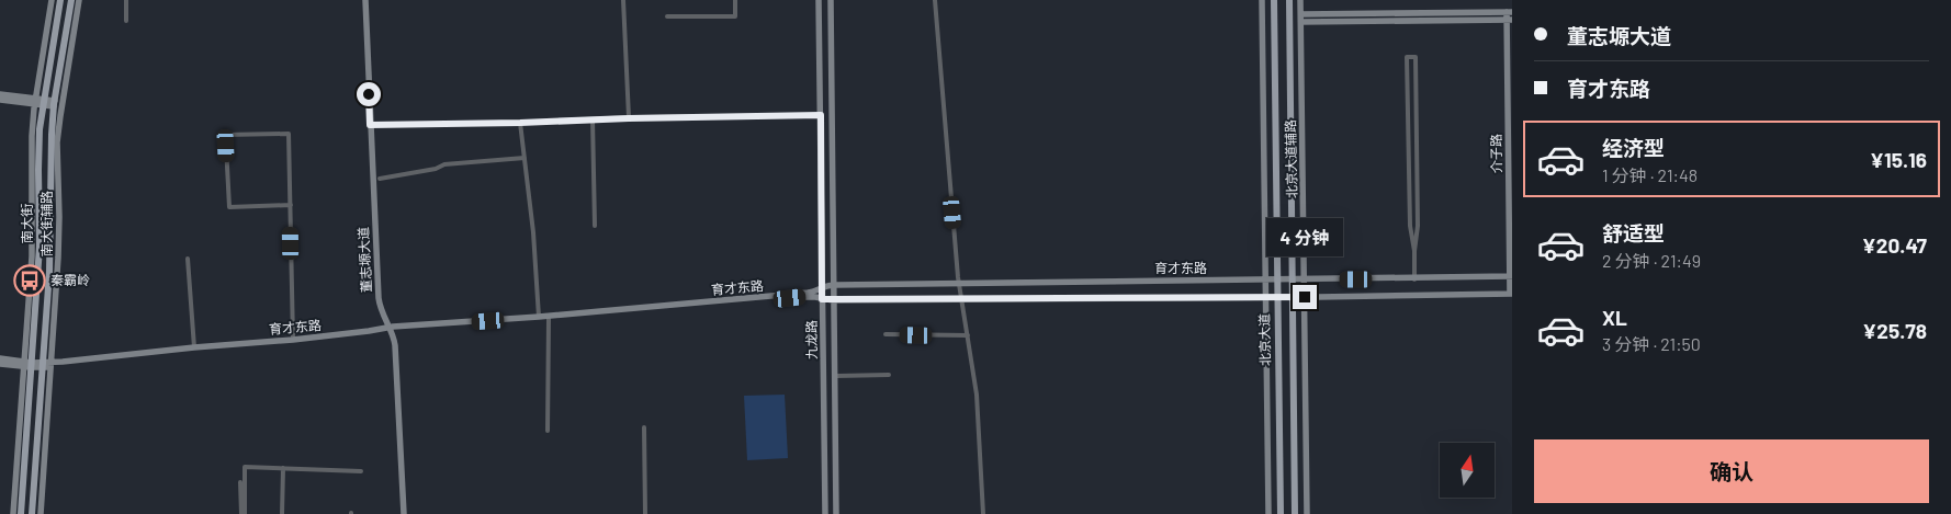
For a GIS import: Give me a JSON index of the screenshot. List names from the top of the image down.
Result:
{
  "streets": {
    "main road": ["南大街", "北京大道"],
    "street": [
      "介子路",
      "北京大道辅路",
      "南大街辅路",
      "董志塬大道",
      "育才东路",
      "九龙路"
    ]
  },
  "crossings": [
    ["介子路", "育才东路"],
    ["北京大道辅路", "育才东路"],
    ["南大街", "南大街辅路"],
    ["南大街", "育才东路"],
    ["南大街辅路", "育才东路"],
    ["董志塬大道", "育才东路"],
    ["育才东路", "九龙路"],
    ["育才东路", "北京大道"]
  ],
  "places": {
    "bus stop": ["秦霸岭"]
  },
  "north": "top",
  "page": {
    "banner": ["董志塬大道", "育才东路"],
    "list": [
      {
        "name": "经济型",
        "note": "1 分钟 · 21:48",
        "value": "¥15.16"
      },
      {
        "name": "舒适型",
        "note": "2 分钟 · 21:49",
        "value": "¥20.47"
      },
      {
        "name": "XL",
        "note": "3 分钟 · 21:50",
        "value": "¥25.78"
      }
    ],
    "bubble": "4 分钟",
    "buttons": "确认"
  }
}
